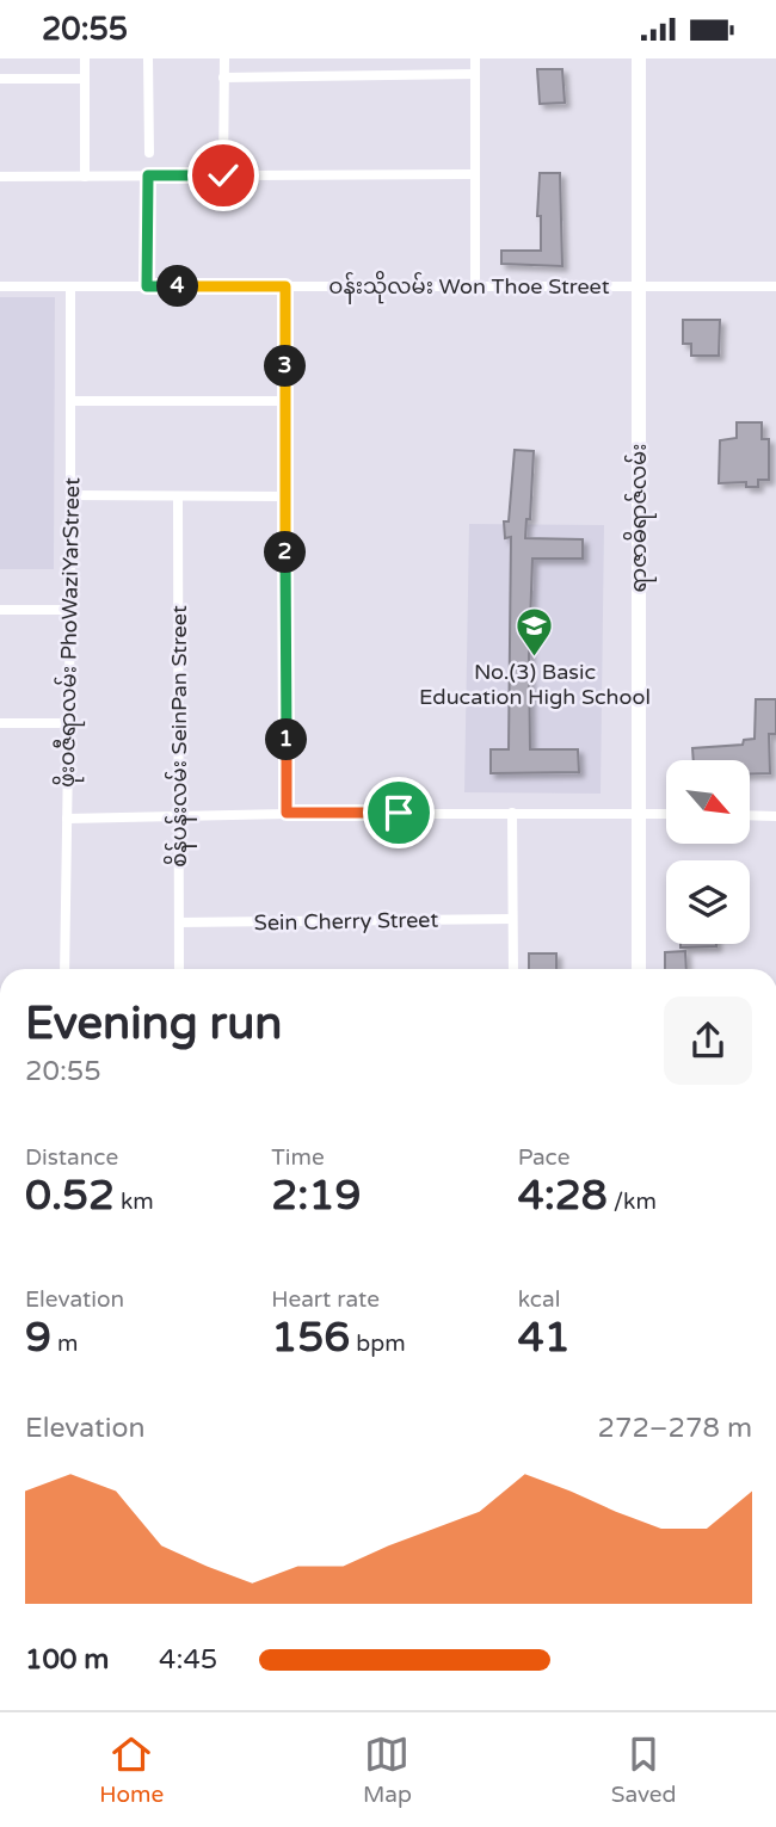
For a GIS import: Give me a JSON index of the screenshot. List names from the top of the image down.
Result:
{
  "streets": {
    "street": [
      "ဝန်းသိုလမ်း Won Thoe Street",
      "ရာဇာဓိရာဇ်လမ်း",
      "ဖိုးဝဇီရာလမ်း PhoWaziYarStreet",
      "စိန်ပန်းလမ်း SeinPan Street",
      "Sein Cherry Street"
    ]
  },
  "crossings": [
    ["ဝန်းသိုလမ်း Won Thoe Street", "ရာဇာဓိရာဇ်လမ်း"],
    ["ဝန်းသိုလမ်း Won Thoe Street", "ဖိုးဝဇီရာလမ်း PhoWaziYarStreet"],
    ["စိန်ပန်းလမ်း SeinPan Street", "Sein Cherry Street"]
  ],
  "places": {
    "school or university": ["No.(3) Basic Education High School"]
  },
  "north": "bottom right",
  "page": {
    "status": "20:55",
    "pins": [
      "4",
      "3",
      "2",
      "1"
    ],
    "heading": ["Evening run", "20:55"],
    "stats": [
      ["Distance", "0.52 km"],
      ["Time", "2:19"],
      ["Pace", "4:28 /km"],
      ["Elevation", "9 m"],
      ["Heart rate", "156 bpm"],
      ["kcal", "41"]
    ],
    "chart": ["Elevation", "272–278 m"],
    "list": [
      {
        "name": "100 m",
        "note": "4:45"
      }
    ],
    "tabs": ["Home", "Map", "Saved"]
  }
}
